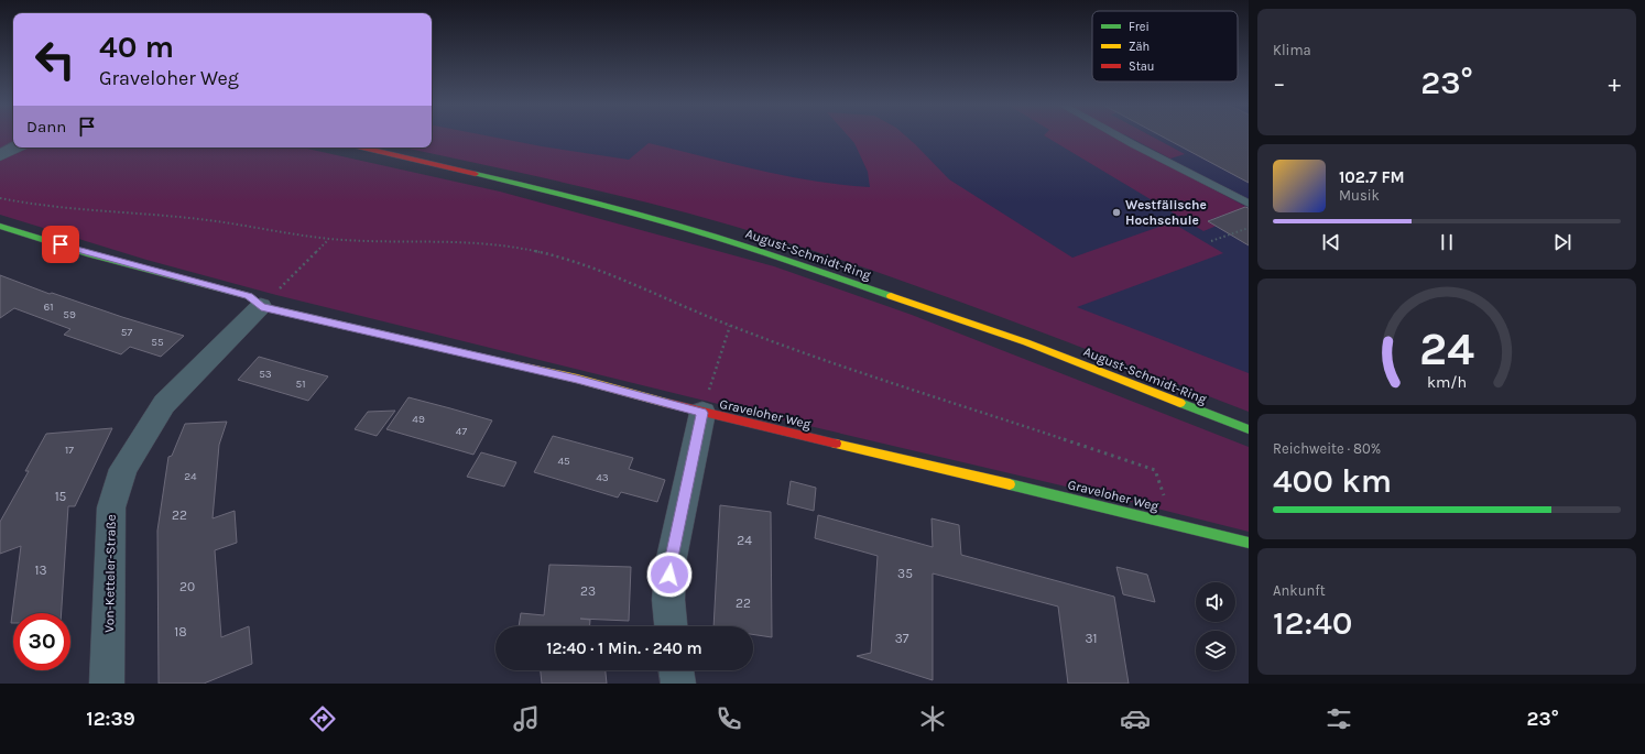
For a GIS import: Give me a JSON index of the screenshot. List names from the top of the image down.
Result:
{
  "streets": {
    "street": ["August-Schmidt-Ring", "Graveloher Weg", "Von-Ketteler-Straße"]
  },
  "crossings": [
    ["Graveloher Weg", "Von-Ketteler-Straße"]
  ],
  "places": ["Westfälische Hochschule"],
  "house_numbers": [
    "61",
    "59",
    "57",
    "55",
    "53",
    "51",
    "49",
    "47",
    "17",
    "45",
    "24",
    "43",
    "15",
    "22",
    "24",
    "13",
    "35",
    "20",
    "23",
    "22",
    "18",
    "37",
    "31"
  ],
  "legend": ["Frei", "Zäh", "Stau"],
  "page": {
    "tile": [
      "Klima",
      ["Reichweite · 80%", "400 km"],
      ["Ankunft", "12:40"]
    ],
    "turn": ["40 m", "Graveloher Weg"],
    "heat": ["−", "23°", "+"],
    "then": "Dann",
    "song": ["102.7 FM", "Musik"],
    "limit": "30",
    "trip": "12:40 · 1 Min. · 240 m",
    "tabs": ["12:39", "23°"],
    "gauge": ["24", "km/h"]
  }
}
